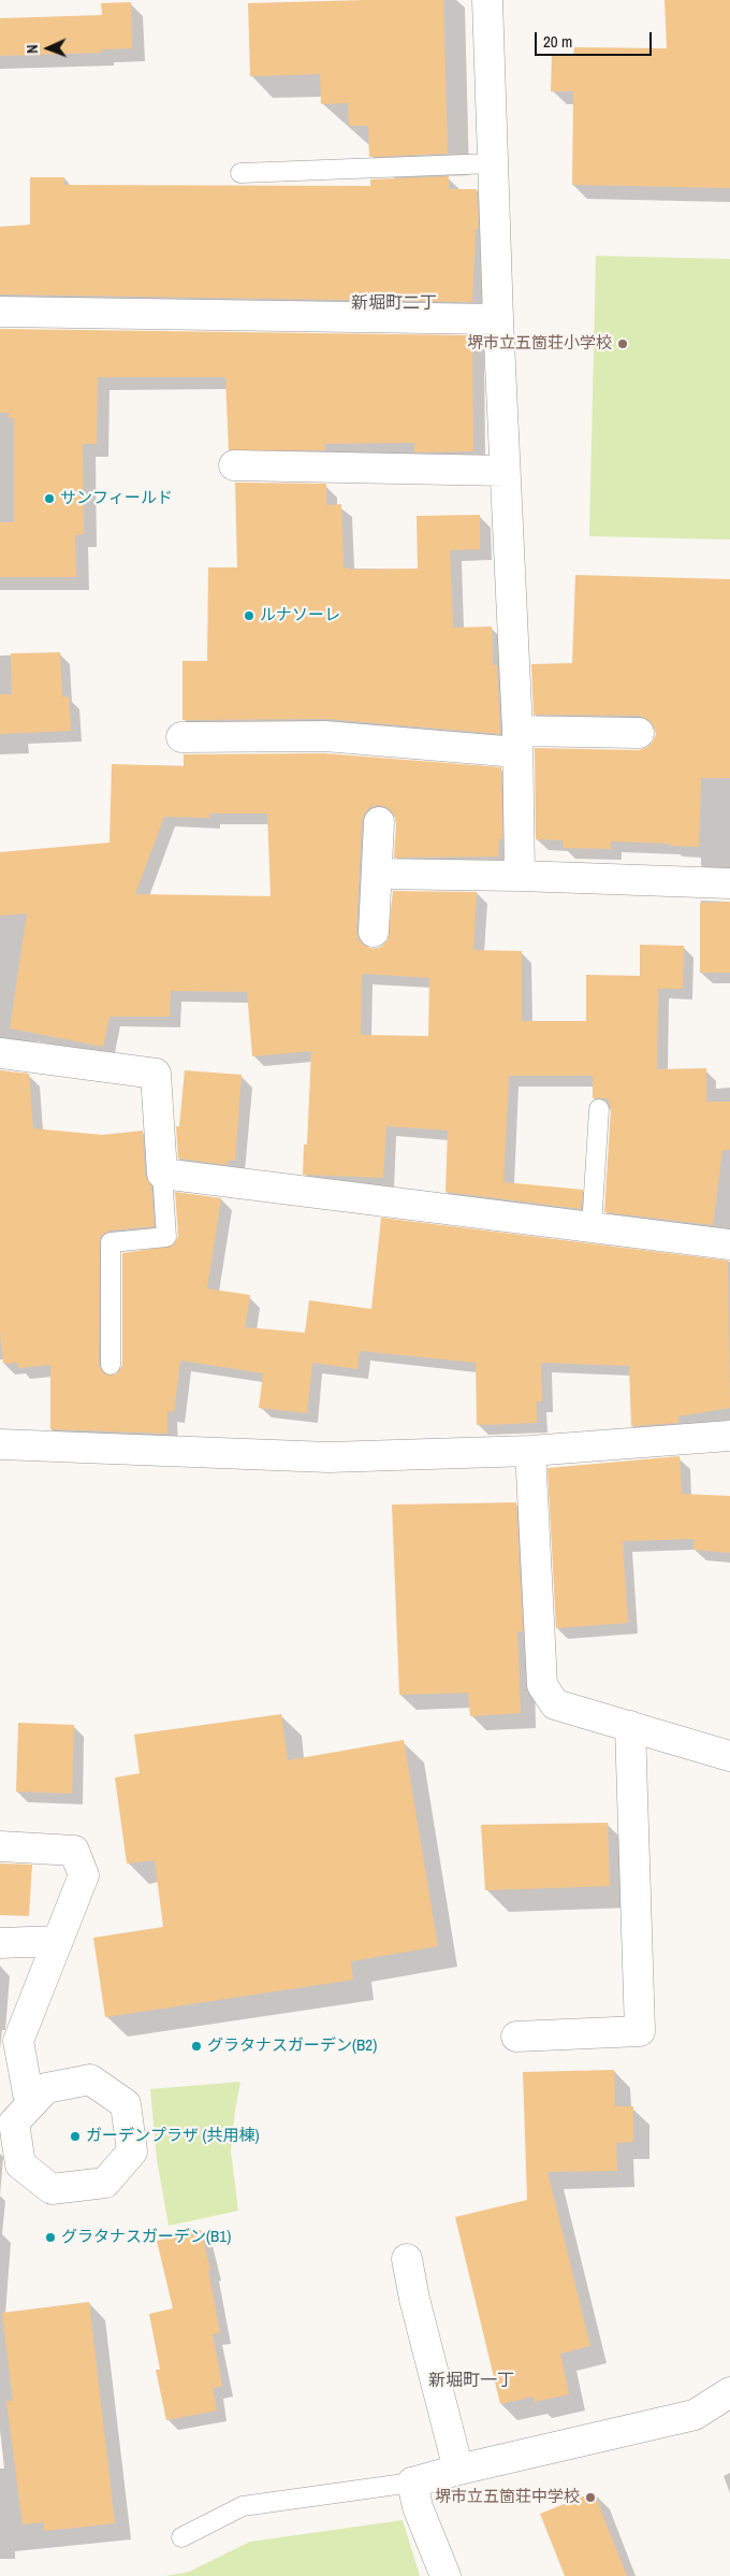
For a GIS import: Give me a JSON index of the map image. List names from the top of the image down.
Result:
{
  "districts": ["新堀町二丁", "新堀町一丁"],
  "places": [
    "堺市立五箇荘小学校",
    "サンフィールド",
    "ルナソーレ",
    "グラタナスガーデン(B2)",
    "ガーデンプラザ (共用棟)",
    "グラタナスガーデン(B1)",
    "堺市立五箇荘中学校"
  ],
  "scale_bar": "20 m",
  "north": "left"
}
